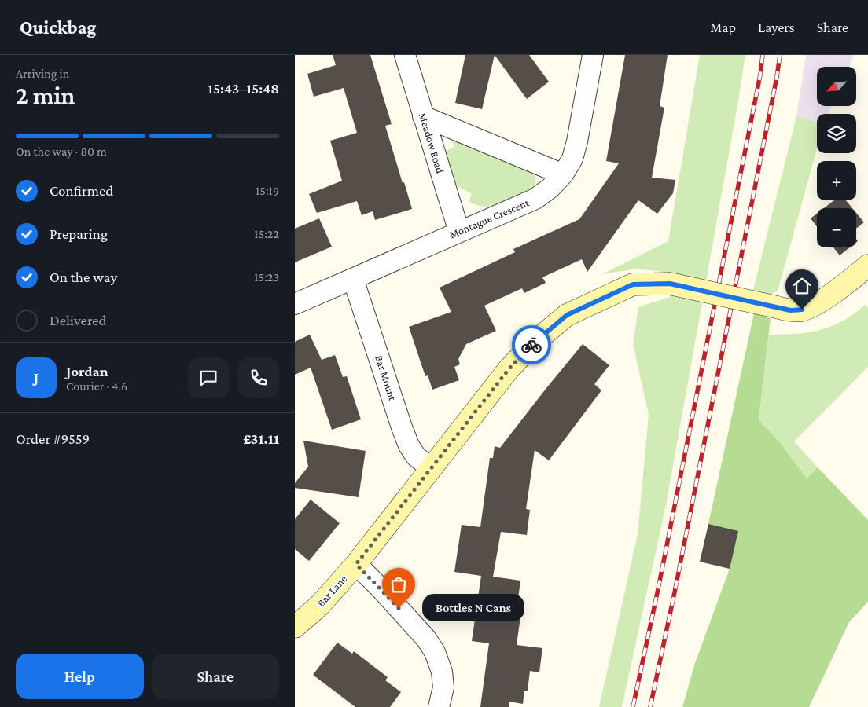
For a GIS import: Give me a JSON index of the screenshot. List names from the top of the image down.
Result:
{
  "streets": {
    "street": [
      "Meadow Road",
      "Montague Crescent",
      "Bar Mount",
      "Bar Lane"
    ]
  },
  "crossings": [
    ["Meadow Road", "Montague Crescent"],
    ["Montague Crescent", "Bar Mount"],
    ["Bar Mount", "Bar Lane"]
  ],
  "places": ["Bottles N Cans"],
  "north": "bottom left",
  "page": {
    "header": "Quickbag",
    "nav": ["Map", "Layers", "Share"],
    "heading": ["2 min", "Arriving in", "15:43–15:48"],
    "panel": [
      "Jordan",
      "Courier · 4.6",
      "Order #9559",
      "£31.11"
    ],
    "map_buttons": ["+", "−"],
    "bar": "On the way · 80 m",
    "list": [
      ["Confirmed", "15:19"],
      ["Preparing", "15:22"],
      ["On the way", "15:23"],
      "Delivered"
    ],
    "round": "J",
    "bubble": "Bottles N Cans",
    "buttons": ["Help", "Share"]
  }
}
